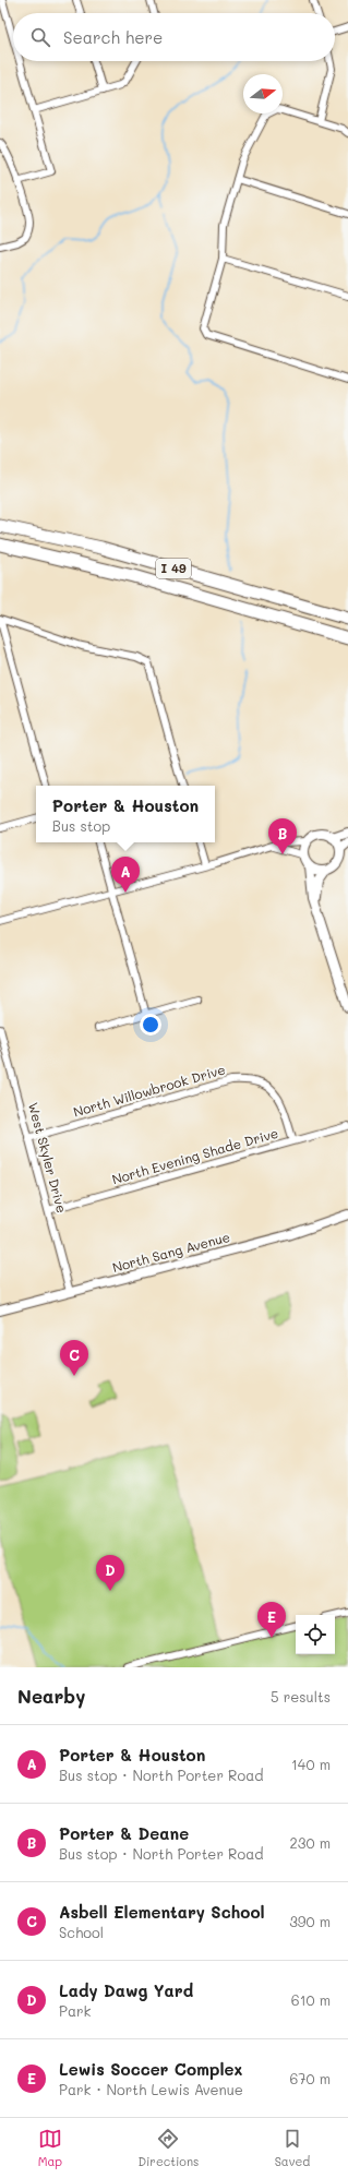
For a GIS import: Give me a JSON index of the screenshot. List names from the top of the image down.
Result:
{
  "streets": {
    "highway": ["I 49"],
    "street": [
      "North Willowbrook Drive",
      "North Evening Shade Drive",
      "West Skyler Drive",
      "North Sang Avenue"
    ]
  },
  "crossings": [
    ["North Willowbrook Drive", "North Evening Shade Drive"],
    ["North Willowbrook Drive", "West Skyler Drive"],
    ["North Evening Shade Drive", "West Skyler Drive"],
    ["West Skyler Drive", "North Sang Avenue"]
  ],
  "north": "right",
  "page": {
    "search": "Search here",
    "popup": ["Porter & Houston", "Bus stop"],
    "pins": [
      "B",
      "A",
      "C",
      "D",
      "E"
    ],
    "heading": ["Nearby", "5 results"],
    "list": [
      {
        "mark": "A",
        "name": "Porter & Houston",
        "note": "Bus stop · North Porter Road",
        "value": "140 m"
      },
      {
        "mark": "B",
        "name": "Porter & Deane",
        "note": "Bus stop · North Porter Road",
        "value": "230 m"
      },
      {
        "mark": "C",
        "name": "Asbell Elementary School",
        "note": "School",
        "value": "390 m"
      },
      {
        "mark": "D",
        "name": "Lady Dawg Yard",
        "note": "Park",
        "value": "610 m"
      },
      {
        "mark": "E",
        "name": "Lewis Soccer Complex",
        "note": "Park · North Lewis Avenue",
        "value": "670 m"
      }
    ],
    "nav": ["Map", "Directions", "Saved"]
  }
}
